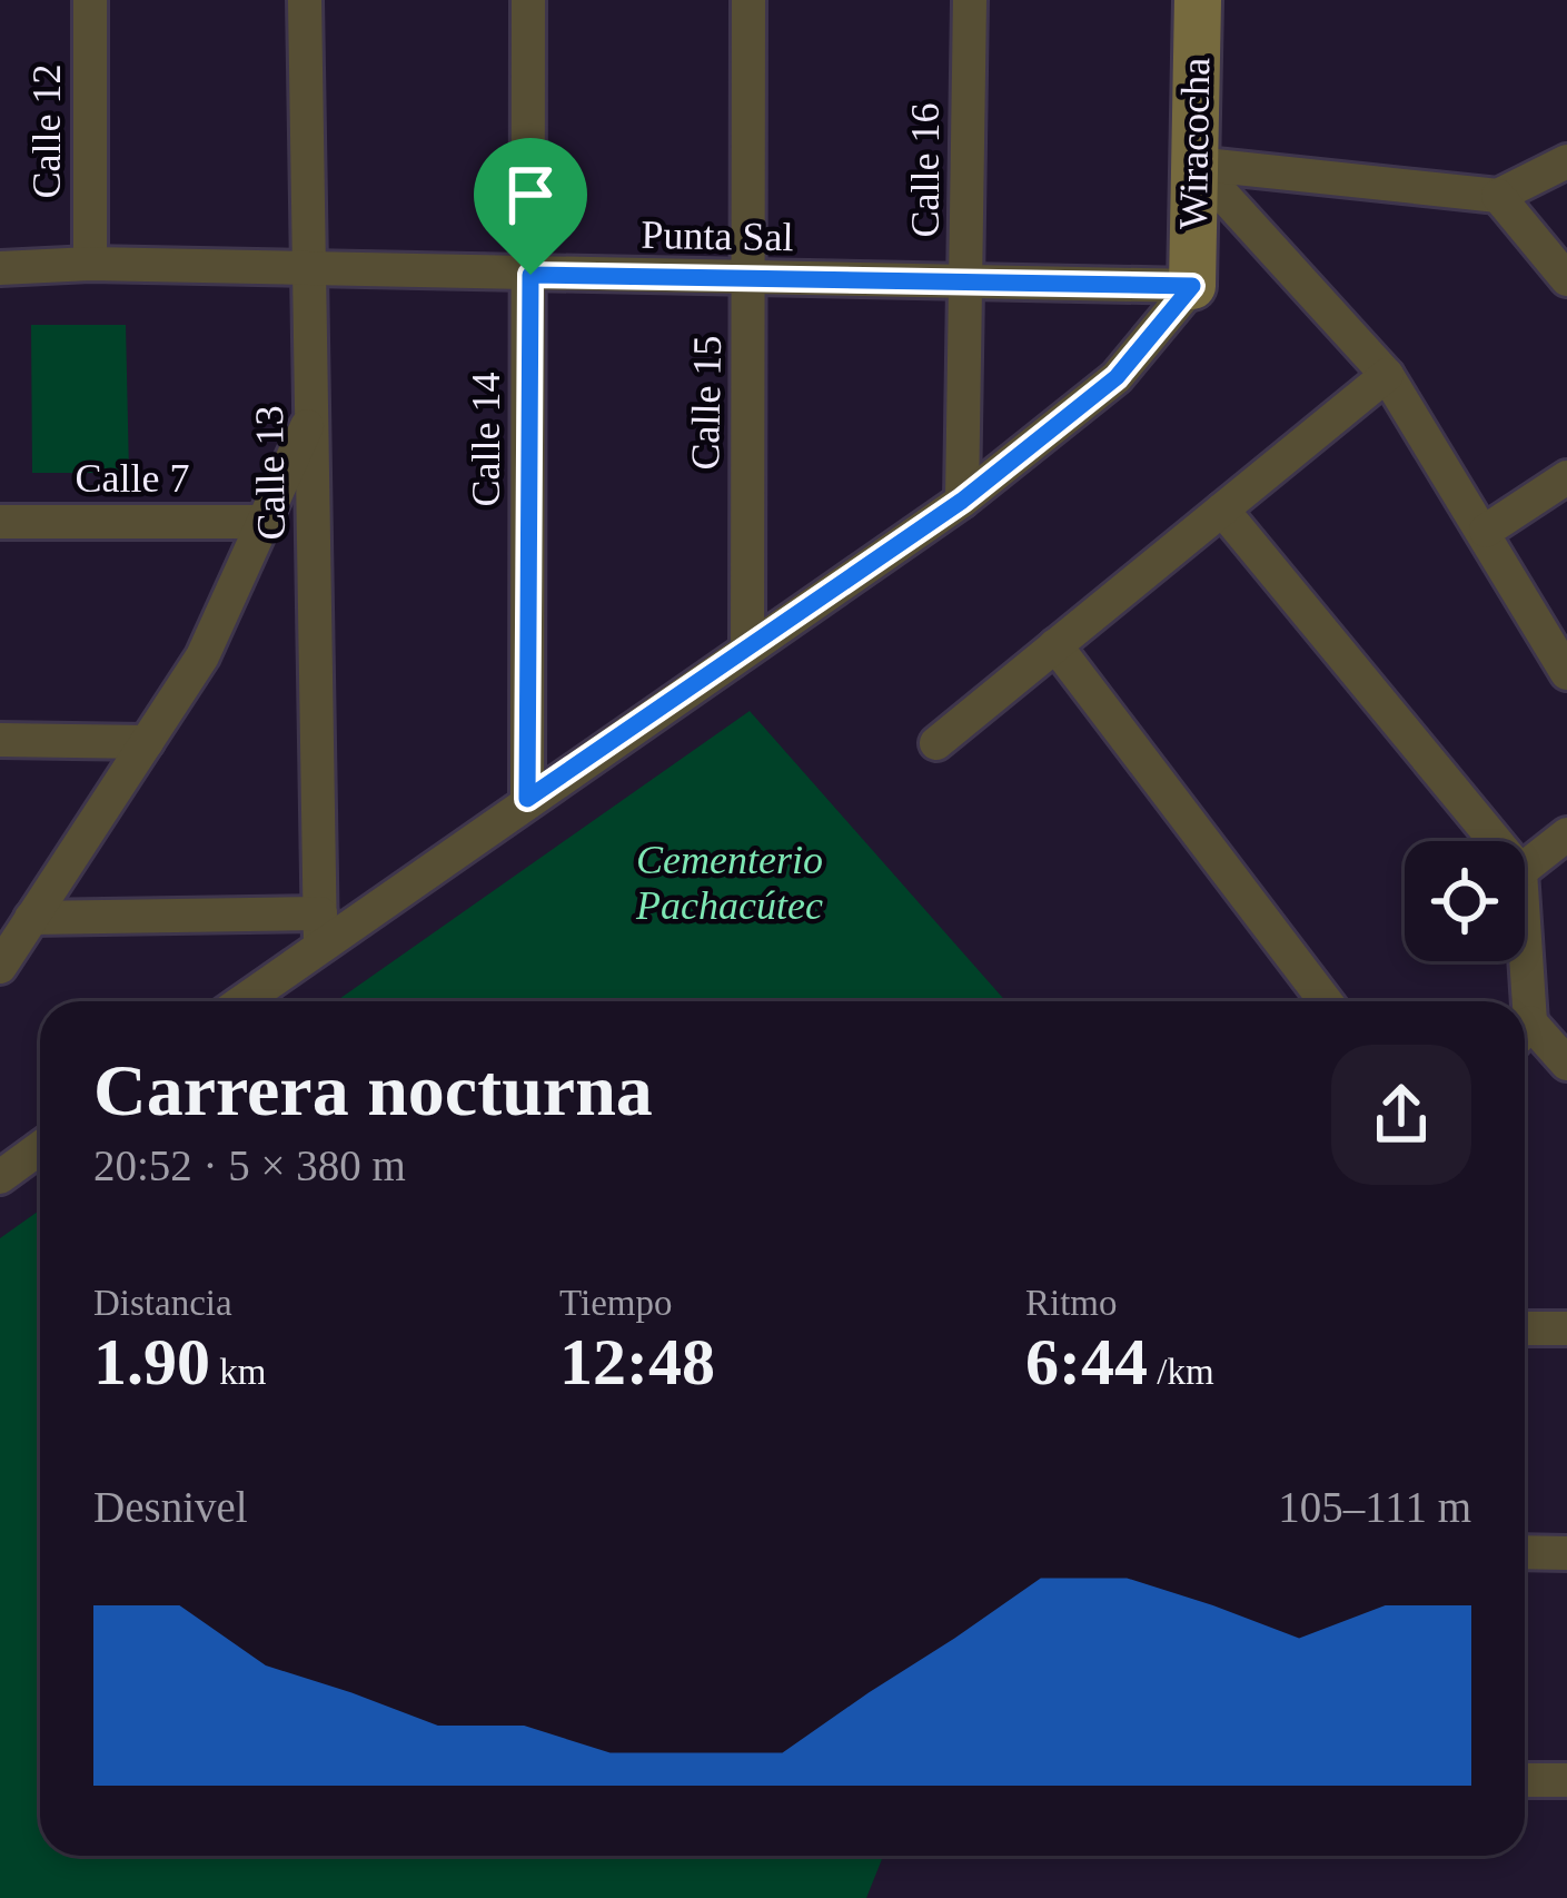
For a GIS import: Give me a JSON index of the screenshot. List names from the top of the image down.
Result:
{
  "streets": {
    "street": [
      "Calle 12",
      "Wiracocha",
      "Calle 16",
      "Punta Sal",
      "Calle 15",
      "Calle 14",
      "Calle 13",
      "Calle 7"
    ]
  },
  "crossings": [
    ["Calle 12", "Punta Sal"],
    ["Wiracocha", "Punta Sal"],
    ["Calle 16", "Punta Sal"],
    ["Punta Sal", "Calle 15"],
    ["Punta Sal", "Calle 14"],
    ["Punta Sal", "Calle 13"]
  ],
  "parks": ["Cementerio Pachacútec"],
  "page": {
    "heading": ["Carrera nocturna", "20:52 · 5 × 380 m"],
    "stats": [
      ["Distancia", "1.90 km"],
      ["Tiempo", "12:48"],
      ["Ritmo", "6:44 /km"]
    ],
    "chart": ["Desnivel", "105–111 m"]
  }
}
